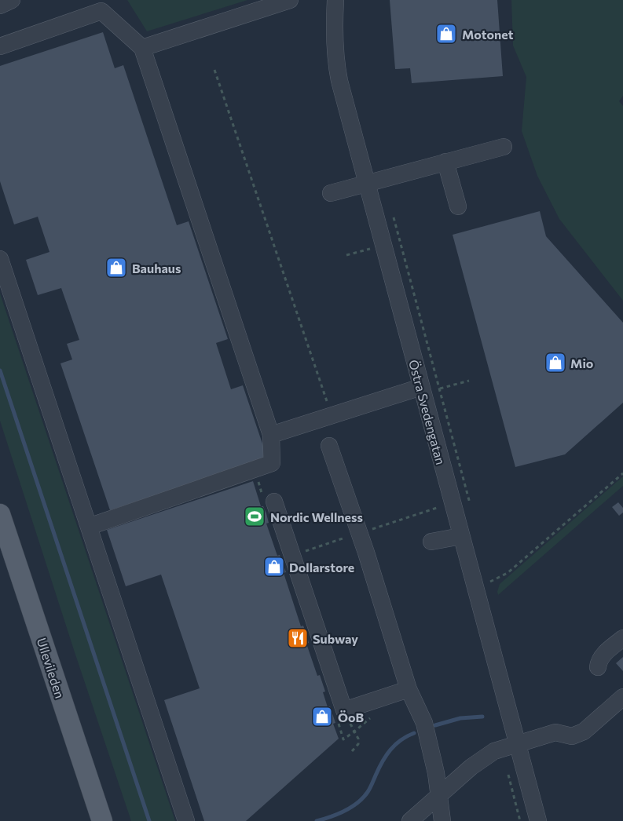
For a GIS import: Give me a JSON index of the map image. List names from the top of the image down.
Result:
{
  "streets": {
    "main road": ["Ullevileden"],
    "street": ["Östra Svedengatan"]
  },
  "places": {
    "shop": [
      "Motonet",
      "Bauhaus",
      "Mio",
      "Dollarstore",
      "ÖoB"
    ],
    "sports": ["Nordic Wellness"],
    "restaurant": ["Subway"]
  }
}
